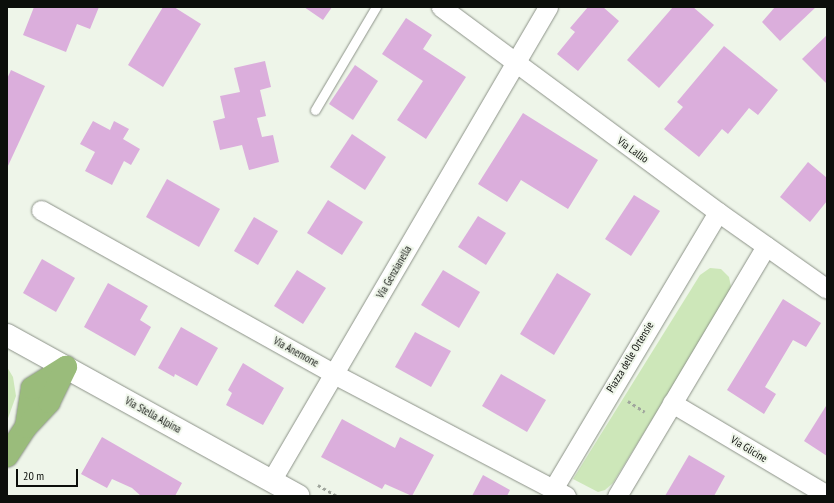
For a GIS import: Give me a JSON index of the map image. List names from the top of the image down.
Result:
{
  "streets": {
    "street": [
      "Via Lallio",
      "Via Genzianella",
      "Via Anemone",
      "Piazza delle Ortensie",
      "Via Stella Alpina",
      "Via Glicine"
    ]
  },
  "crossings": [
    ["Via Lallio", "Via Genzianella"],
    ["Via Lallio", "Piazza delle Ortensie"],
    ["Via Genzianella", "Via Anemone"],
    ["Via Genzianella", "Via Stella Alpina"],
    ["Via Anemone", "Piazza delle Ortensie"]
  ],
  "scale_bar": "20 m"
}
